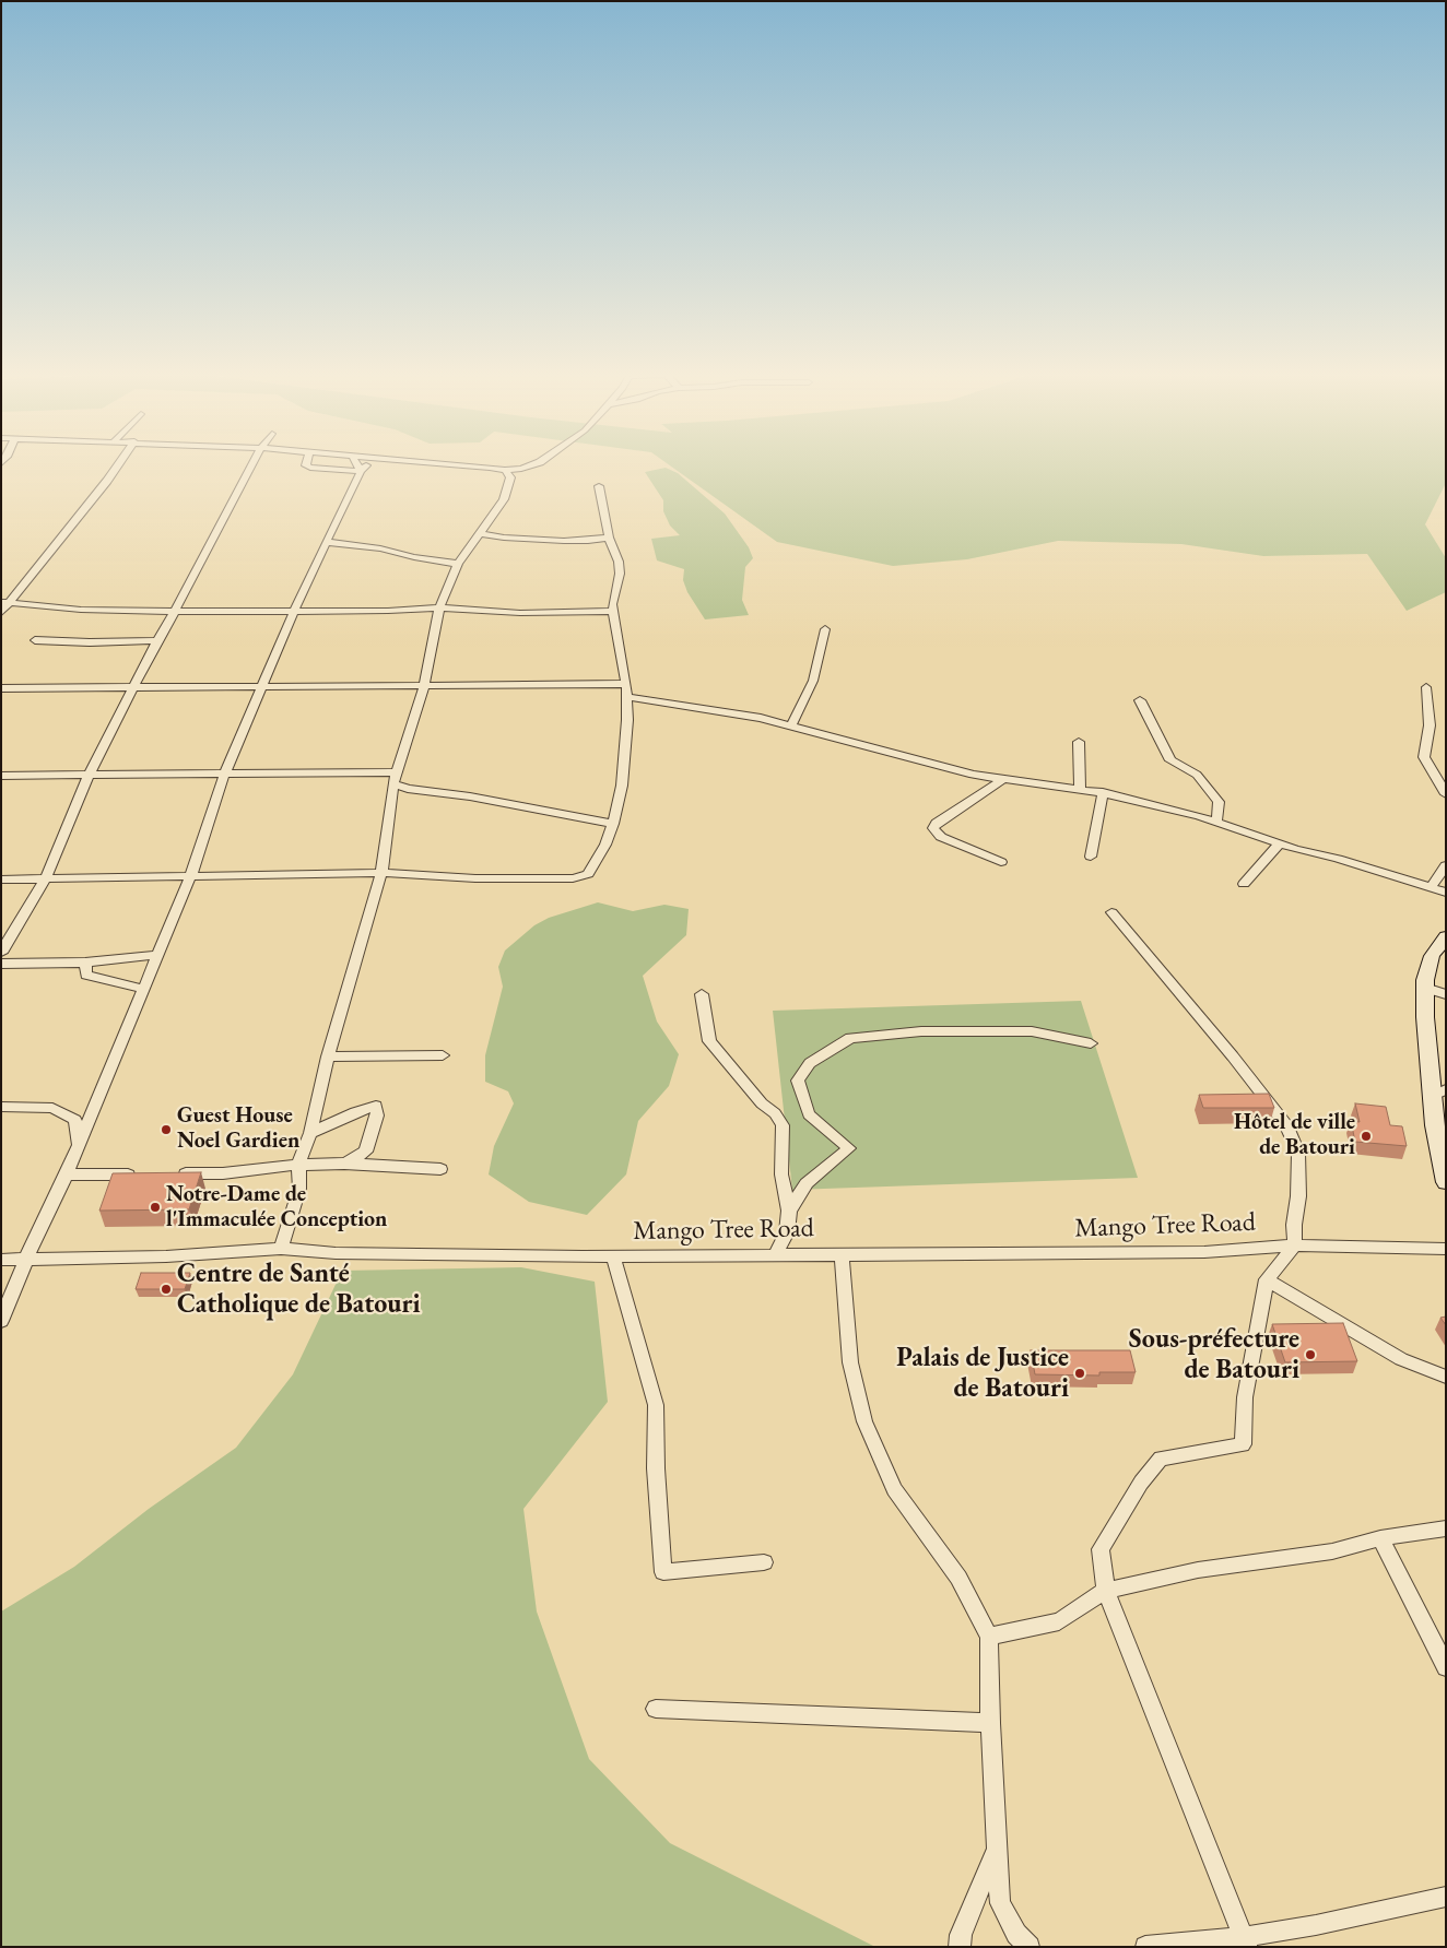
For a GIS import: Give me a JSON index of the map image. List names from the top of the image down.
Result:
{
  "streets": {
    "street": ["Mango Tree Road"]
  },
  "places": [
    "Guest House Noel Gardien",
    "Hôtel de ville de Batouri",
    "Notre-Dame de l'Immaculée Conception",
    "Centre de Santé Catholique de Batouri",
    "Sous-préfecture de Batouri",
    "Palais de Justice de Batouri"
  ]
}
